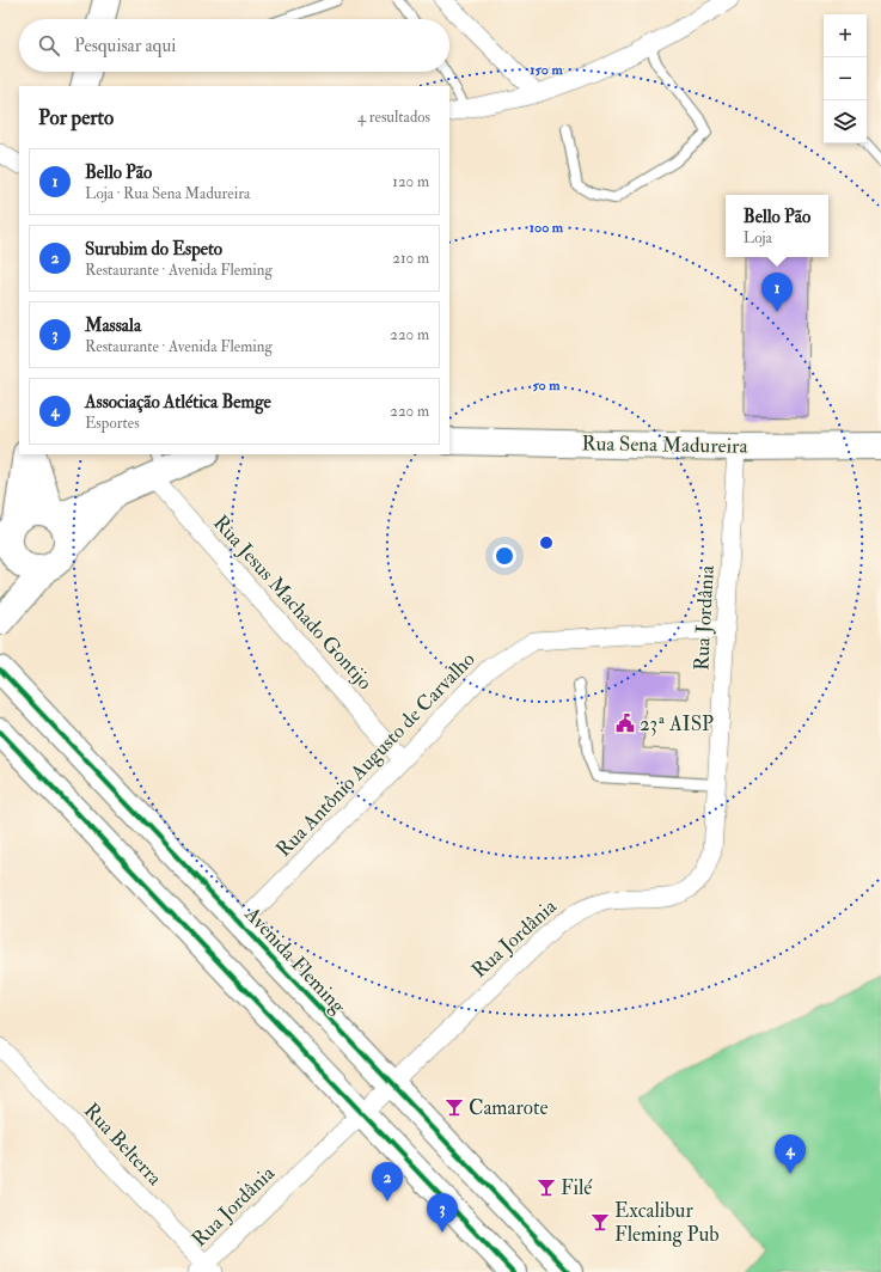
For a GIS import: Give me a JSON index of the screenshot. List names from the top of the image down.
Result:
{
  "streets": {
    "main road": ["Rua Sena Madureira", "Avenida Fleming"],
    "street": [
      "Rua Jesus Machado Gontijo",
      "Rua Jordânia",
      "Rua Antônio Augusto de Carvalho",
      "Rua Belterra"
    ]
  },
  "crossings": [
    ["Rua Sena Madureira", "Rua Jordânia"],
    ["Rua Jesus Machado Gontijo", "Rua Antônio Augusto de Carvalho"],
    ["Rua Jordânia", "Rua Antônio Augusto de Carvalho"],
    ["Rua Jordânia", "Avenida Fleming"],
    ["Rua Jordânia", "Rua Belterra"],
    ["Rua Antônio Augusto de Carvalho", "Avenida Fleming"]
  ],
  "places": {
    "public building": ["23ª AISP"],
    "bar": ["Camarote", "Filé", "Excalibur Fleming Pub"]
  },
  "page": {
    "map_buttons": ["+", "−"],
    "search": "Pesquisar aqui",
    "heading": ["Por perto", "4 resultados"],
    "list": [
      {
        "mark": "1",
        "name": "Bello Pão",
        "note": "Loja · Rua Sena Madureira",
        "value": "120 m"
      },
      {
        "mark": "2",
        "name": "Surubim do Espeto",
        "note": "Restaurante · Avenida Fleming",
        "value": "210 m"
      },
      {
        "mark": "3",
        "name": "Massala",
        "note": "Restaurante · Avenida Fleming",
        "value": "220 m"
      },
      {
        "mark": "4",
        "name": "Associação Atlética Bemge",
        "note": "Esportes",
        "value": "220 m"
      }
    ],
    "popup": ["Bello Pão", "Loja"],
    "pins": [
      "1",
      "4",
      "2",
      "3"
    ]
  },
  "rings": ["150 m", "100 m", "50 m"]
}
